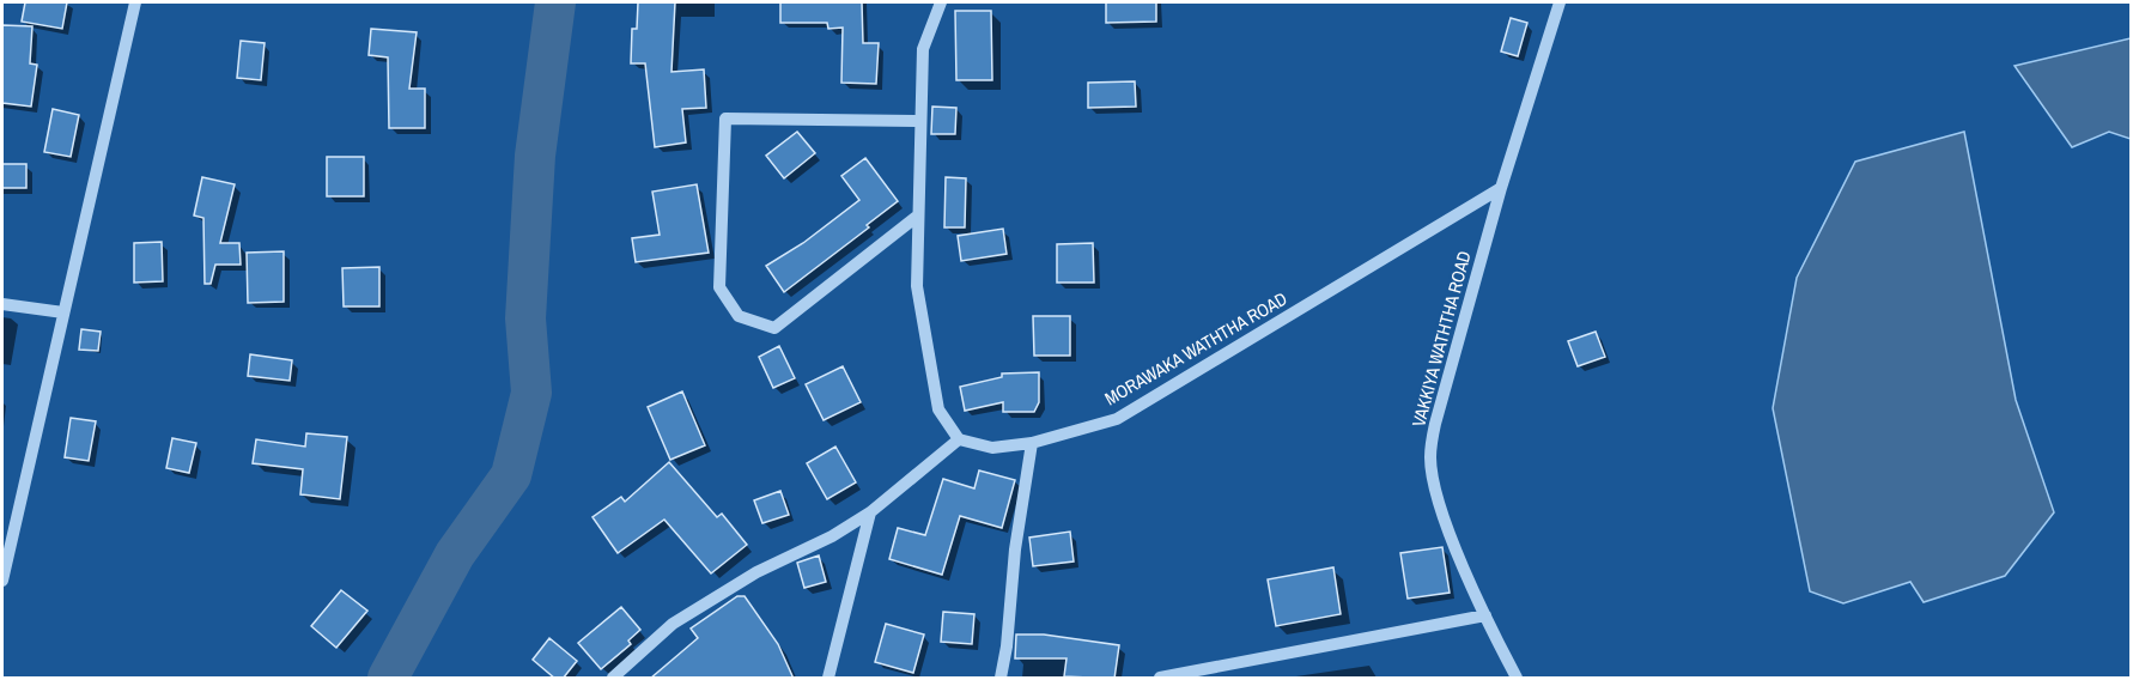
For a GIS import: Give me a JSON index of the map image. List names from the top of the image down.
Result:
{
  "streets": {
    "street": ["VAKKIYA WATHTHA ROAD", "MORAWAKA WATHTHA ROAD"]
  },
  "crossings": [
    ["VAKKIYA WATHTHA ROAD", "MORAWAKA WATHTHA ROAD"]
  ]
}
